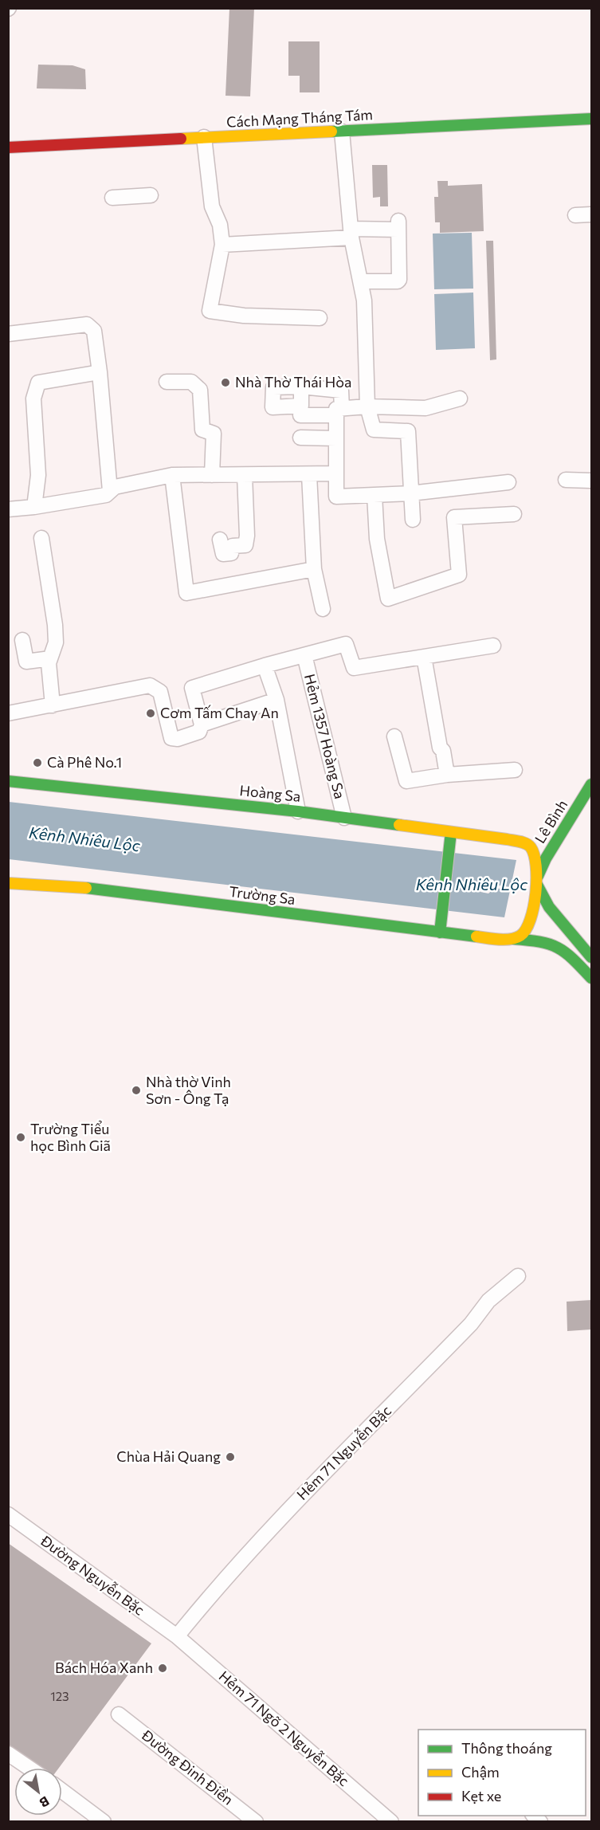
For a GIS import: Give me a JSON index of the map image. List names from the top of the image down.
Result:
{
  "streets": {
    "street": [
      "Cách Mạng Tháng Tám",
      "Hẻm 1357 Hoàng Sa",
      "Hoàng Sa",
      "Lê Bình",
      "Trường Sa",
      "Hẻm 71 Nguyễn Bặc",
      "Đường Nguyễn Bặc",
      "Hẻm 71 Ngõ 2 Nguyễn Bặc",
      "Đường Đinh Điền"
    ]
  },
  "crossings": [
    ["Hẻm 1357 Hoàng Sa", "Hoàng Sa"],
    ["Hoàng Sa", "Lê Bình"],
    ["Hẻm 71 Nguyễn Bặc", "Đường Nguyễn Bặc"],
    ["Hẻm 71 Nguyễn Bặc", "Hẻm 71 Ngõ 2 Nguyễn Bặc"],
    ["Đường Nguyễn Bặc", "Hẻm 71 Ngõ 2 Nguyễn Bặc"]
  ],
  "water": ["Kênh Nhiêu Lộc"],
  "places": [
    "Nhà Thờ Thái Hòa",
    "Cơm Tấm Chay An",
    "Cà Phê No.1",
    "Nhà thờ Vinh Sơn - Ông Tạ",
    "Trường Tiểu học Bình Giã",
    "Chùa Hải Quang",
    "Bách Hóa Xanh"
  ],
  "house_numbers": ["123"],
  "legend": ["Thông thoáng", "Chậm", "Kẹt xe"],
  "north": "bottom right"
}
